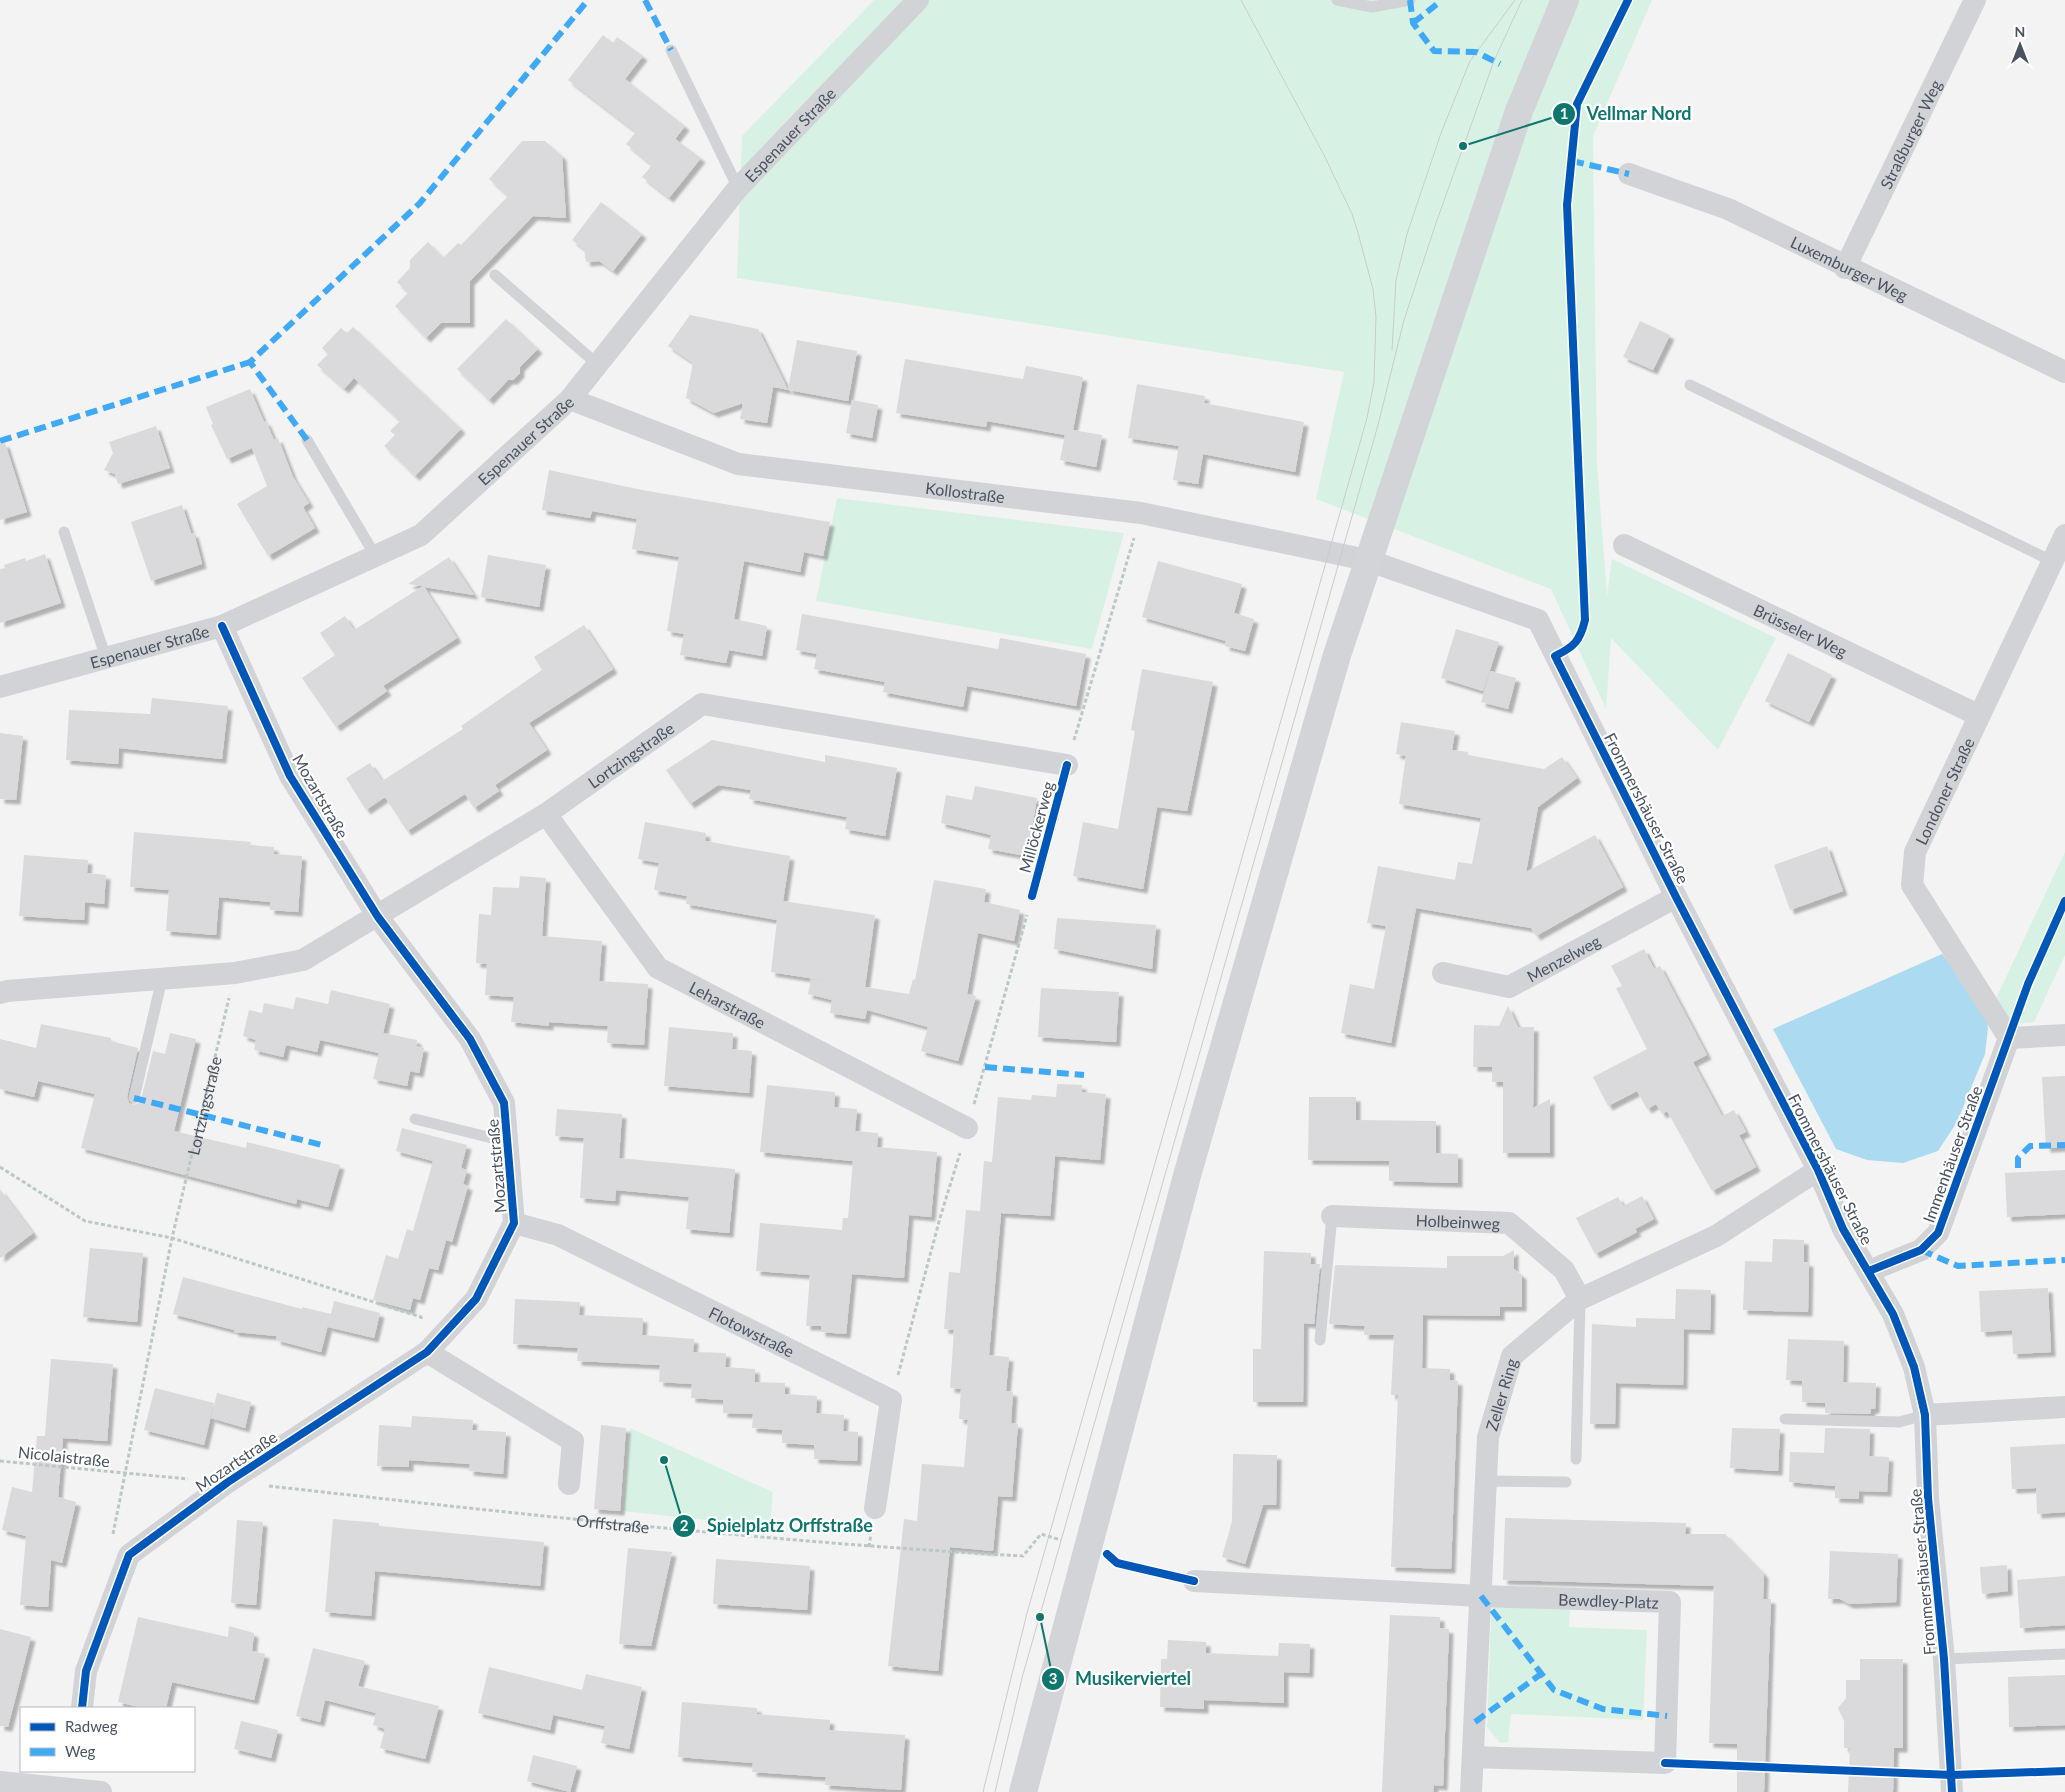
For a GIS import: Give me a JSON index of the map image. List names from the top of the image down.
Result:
{
  "streets": {
    "street": [
      "Espenauer Straße",
      "Straßburger Weg",
      "Luxemburger Weg",
      "Kollostraße",
      "Brüsseler Weg",
      "Lortzingstraße",
      "Londoner Straße",
      "Mozartstraße",
      "Frommershäuser Straße",
      "Menzelweg",
      "Leharstraße",
      "Immenhäuser Straße",
      "Holbeinweg",
      "Flotowstraße",
      "Zeller Ring",
      "Bewdley-Platz"
    ],
    "lane": ["Millöckerweg"],
    "path": ["Nicolaistraße", "Orffstraße"]
  },
  "crossings": [
    ["Espenauer Straße", "Kollostraße"],
    ["Espenauer Straße", "Mozartstraße"],
    ["Straßburger Weg", "Luxemburger Weg"],
    ["Kollostraße", "Frommershäuser Straße"],
    ["Kollostraße", "Millöckerweg"],
    ["Brüsseler Weg", "Londoner Straße"],
    ["Lortzingstraße", "Mozartstraße"],
    ["Lortzingstraße", "Millöckerweg"],
    ["Lortzingstraße", "Leharstraße"],
    ["Londoner Straße", "Immenhäuser Straße"],
    ["Mozartstraße", "Flotowstraße"],
    ["Mozartstraße", "Nicolaistraße"],
    ["Mozartstraße", "Orffstraße"],
    ["Frommershäuser Straße", "Menzelweg"],
    ["Frommershäuser Straße", "Immenhäuser Straße"],
    ["Frommershäuser Straße", "Zeller Ring"],
    ["Holbeinweg", "Zeller Ring"],
    ["Zeller Ring", "Bewdley-Platz"]
  ],
  "places": ["Vellmar Nord", "Spielplatz Orffstraße", "Musikerviertel"],
  "legend": ["Radweg", "Weg"],
  "north": "top"
}
